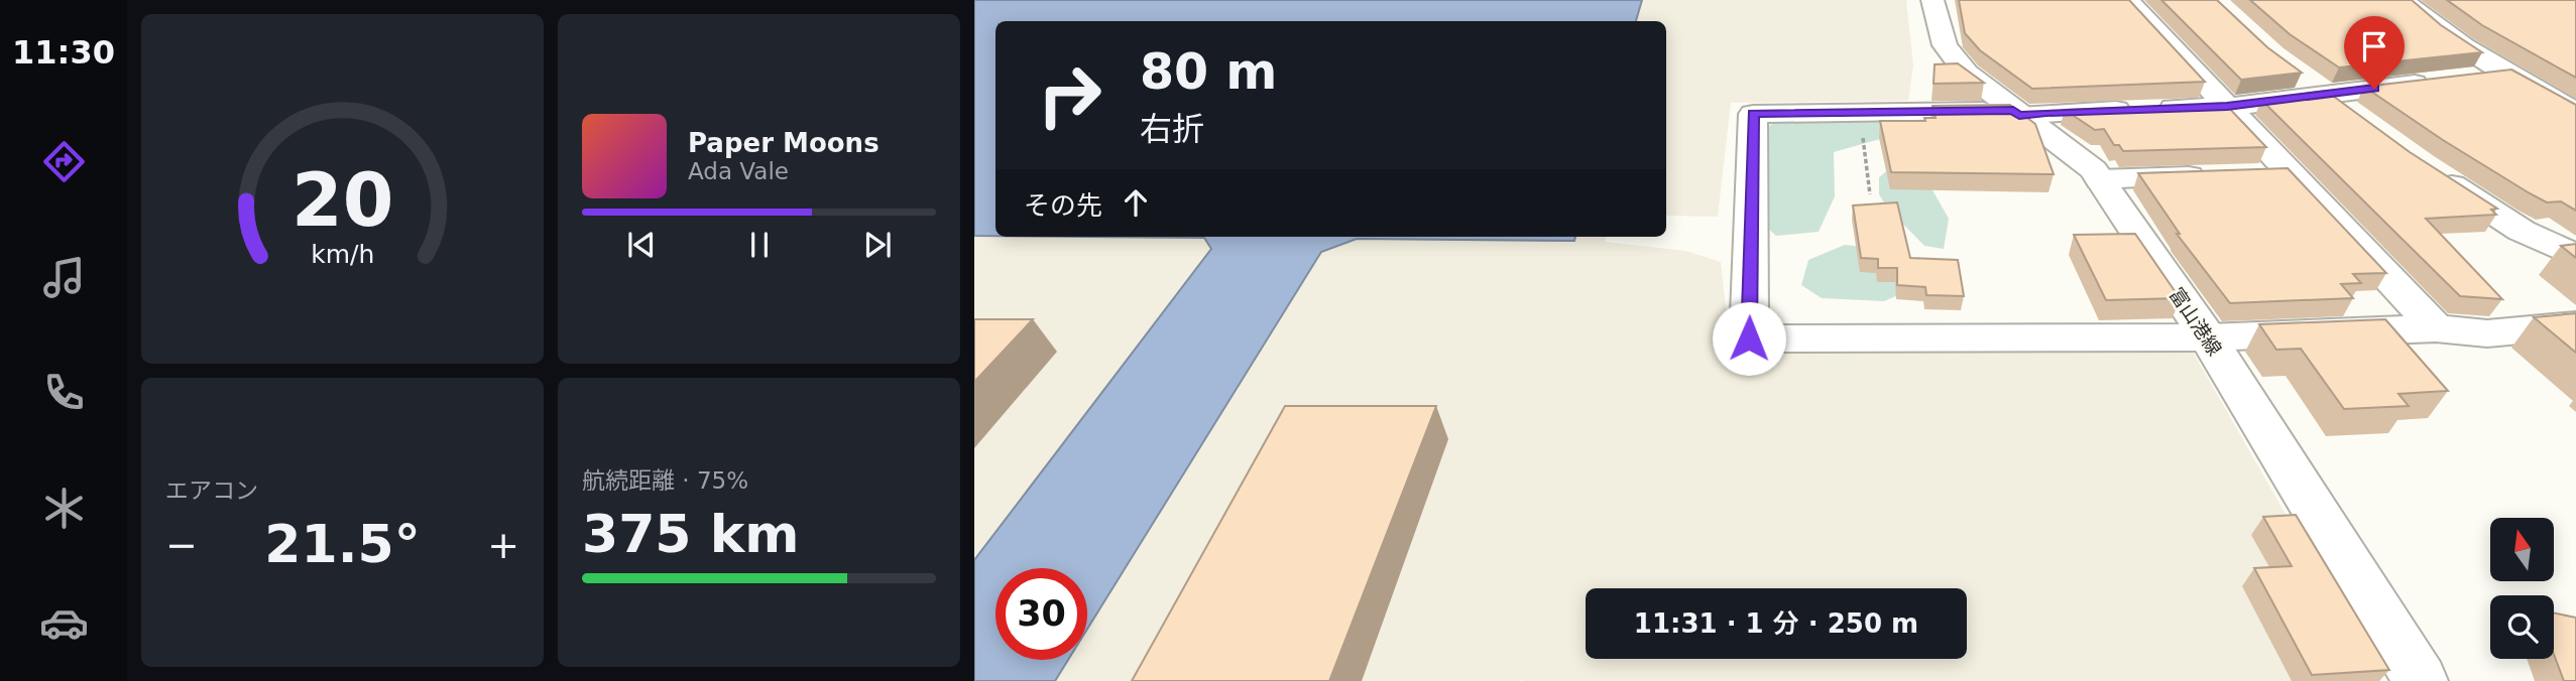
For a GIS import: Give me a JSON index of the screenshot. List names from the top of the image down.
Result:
{
  "streets": {
    "street": ["富山港線"]
  },
  "north": "top",
  "page": {
    "tabs": "11:30",
    "turn": ["80 m", "右折"],
    "song": ["Paper Moons", "Ada Vale"],
    "then": "その先",
    "tile": [
      "エアコン",
      ["航続距離 · 75%", "375 km"]
    ],
    "heat": ["−", "21.5°", "+"],
    "limit": "30",
    "trip": "11:31 · 1 分 · 250 m",
    "gauge": ["20", "km/h"]
  }
}
